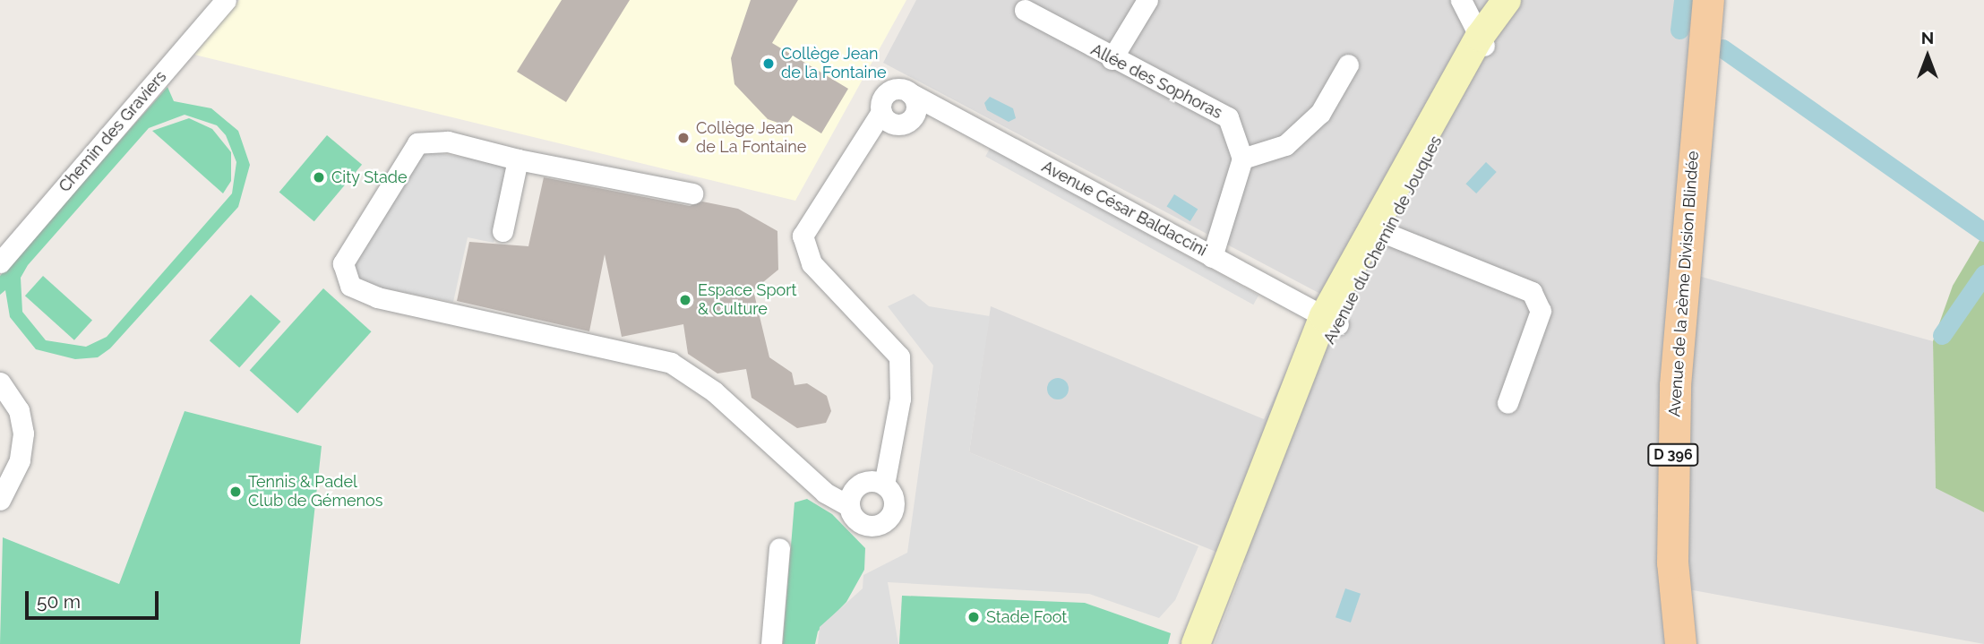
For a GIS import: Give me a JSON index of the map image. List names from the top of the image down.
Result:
{
  "streets": {
    "main road": ["Avenue du Chemin de Jouques", "Avenue de la 2ème Division Blindée", "D 396"],
    "street": ["Allée des Sophoras", "Chemin des Graviers", "Avenue César Baldaccini"]
  },
  "crossings": [
    ["Avenue César Baldaccini", "Avenue du Chemin de Jouques"]
  ],
  "places": [
    "Collège Jean de la Fontaine",
    "Collège Jean de La Fontaine",
    "City Stade",
    "Espace Sport & Culture",
    "Tennis & Padel Club de Gémenos",
    "Stade Foot"
  ],
  "scale_bar": "50 m",
  "north": "top"
}
